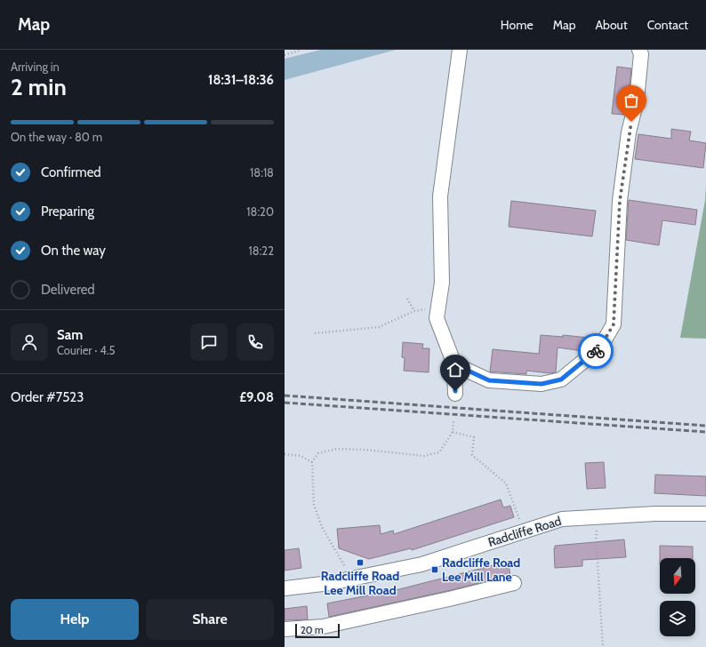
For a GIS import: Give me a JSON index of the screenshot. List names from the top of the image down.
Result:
{
  "streets": {
    "street": ["Radcliffe Road"]
  },
  "places": {
    "transit": ["Radcliffe Road Lee Mill Road", "Radcliffe Road Lee Mill Lane"]
  },
  "scale_bar": "20 m",
  "north": "bottom",
  "page": {
    "header": "Map",
    "nav": [
      "Home",
      "Map",
      "About",
      "Contact"
    ],
    "heading": ["2 min", "Arriving in", "18:31–18:36"],
    "panel": [
      "Sam",
      "Courier · 4.5",
      "Order #7523",
      "£9.08"
    ],
    "bar": "On the way · 80 m",
    "list": [
      ["Confirmed", "18:18"],
      ["Preparing", "18:20"],
      ["On the way", "18:22"],
      "Delivered"
    ],
    "buttons": ["Help", "Share"],
    "scale": "20 m"
  }
}
